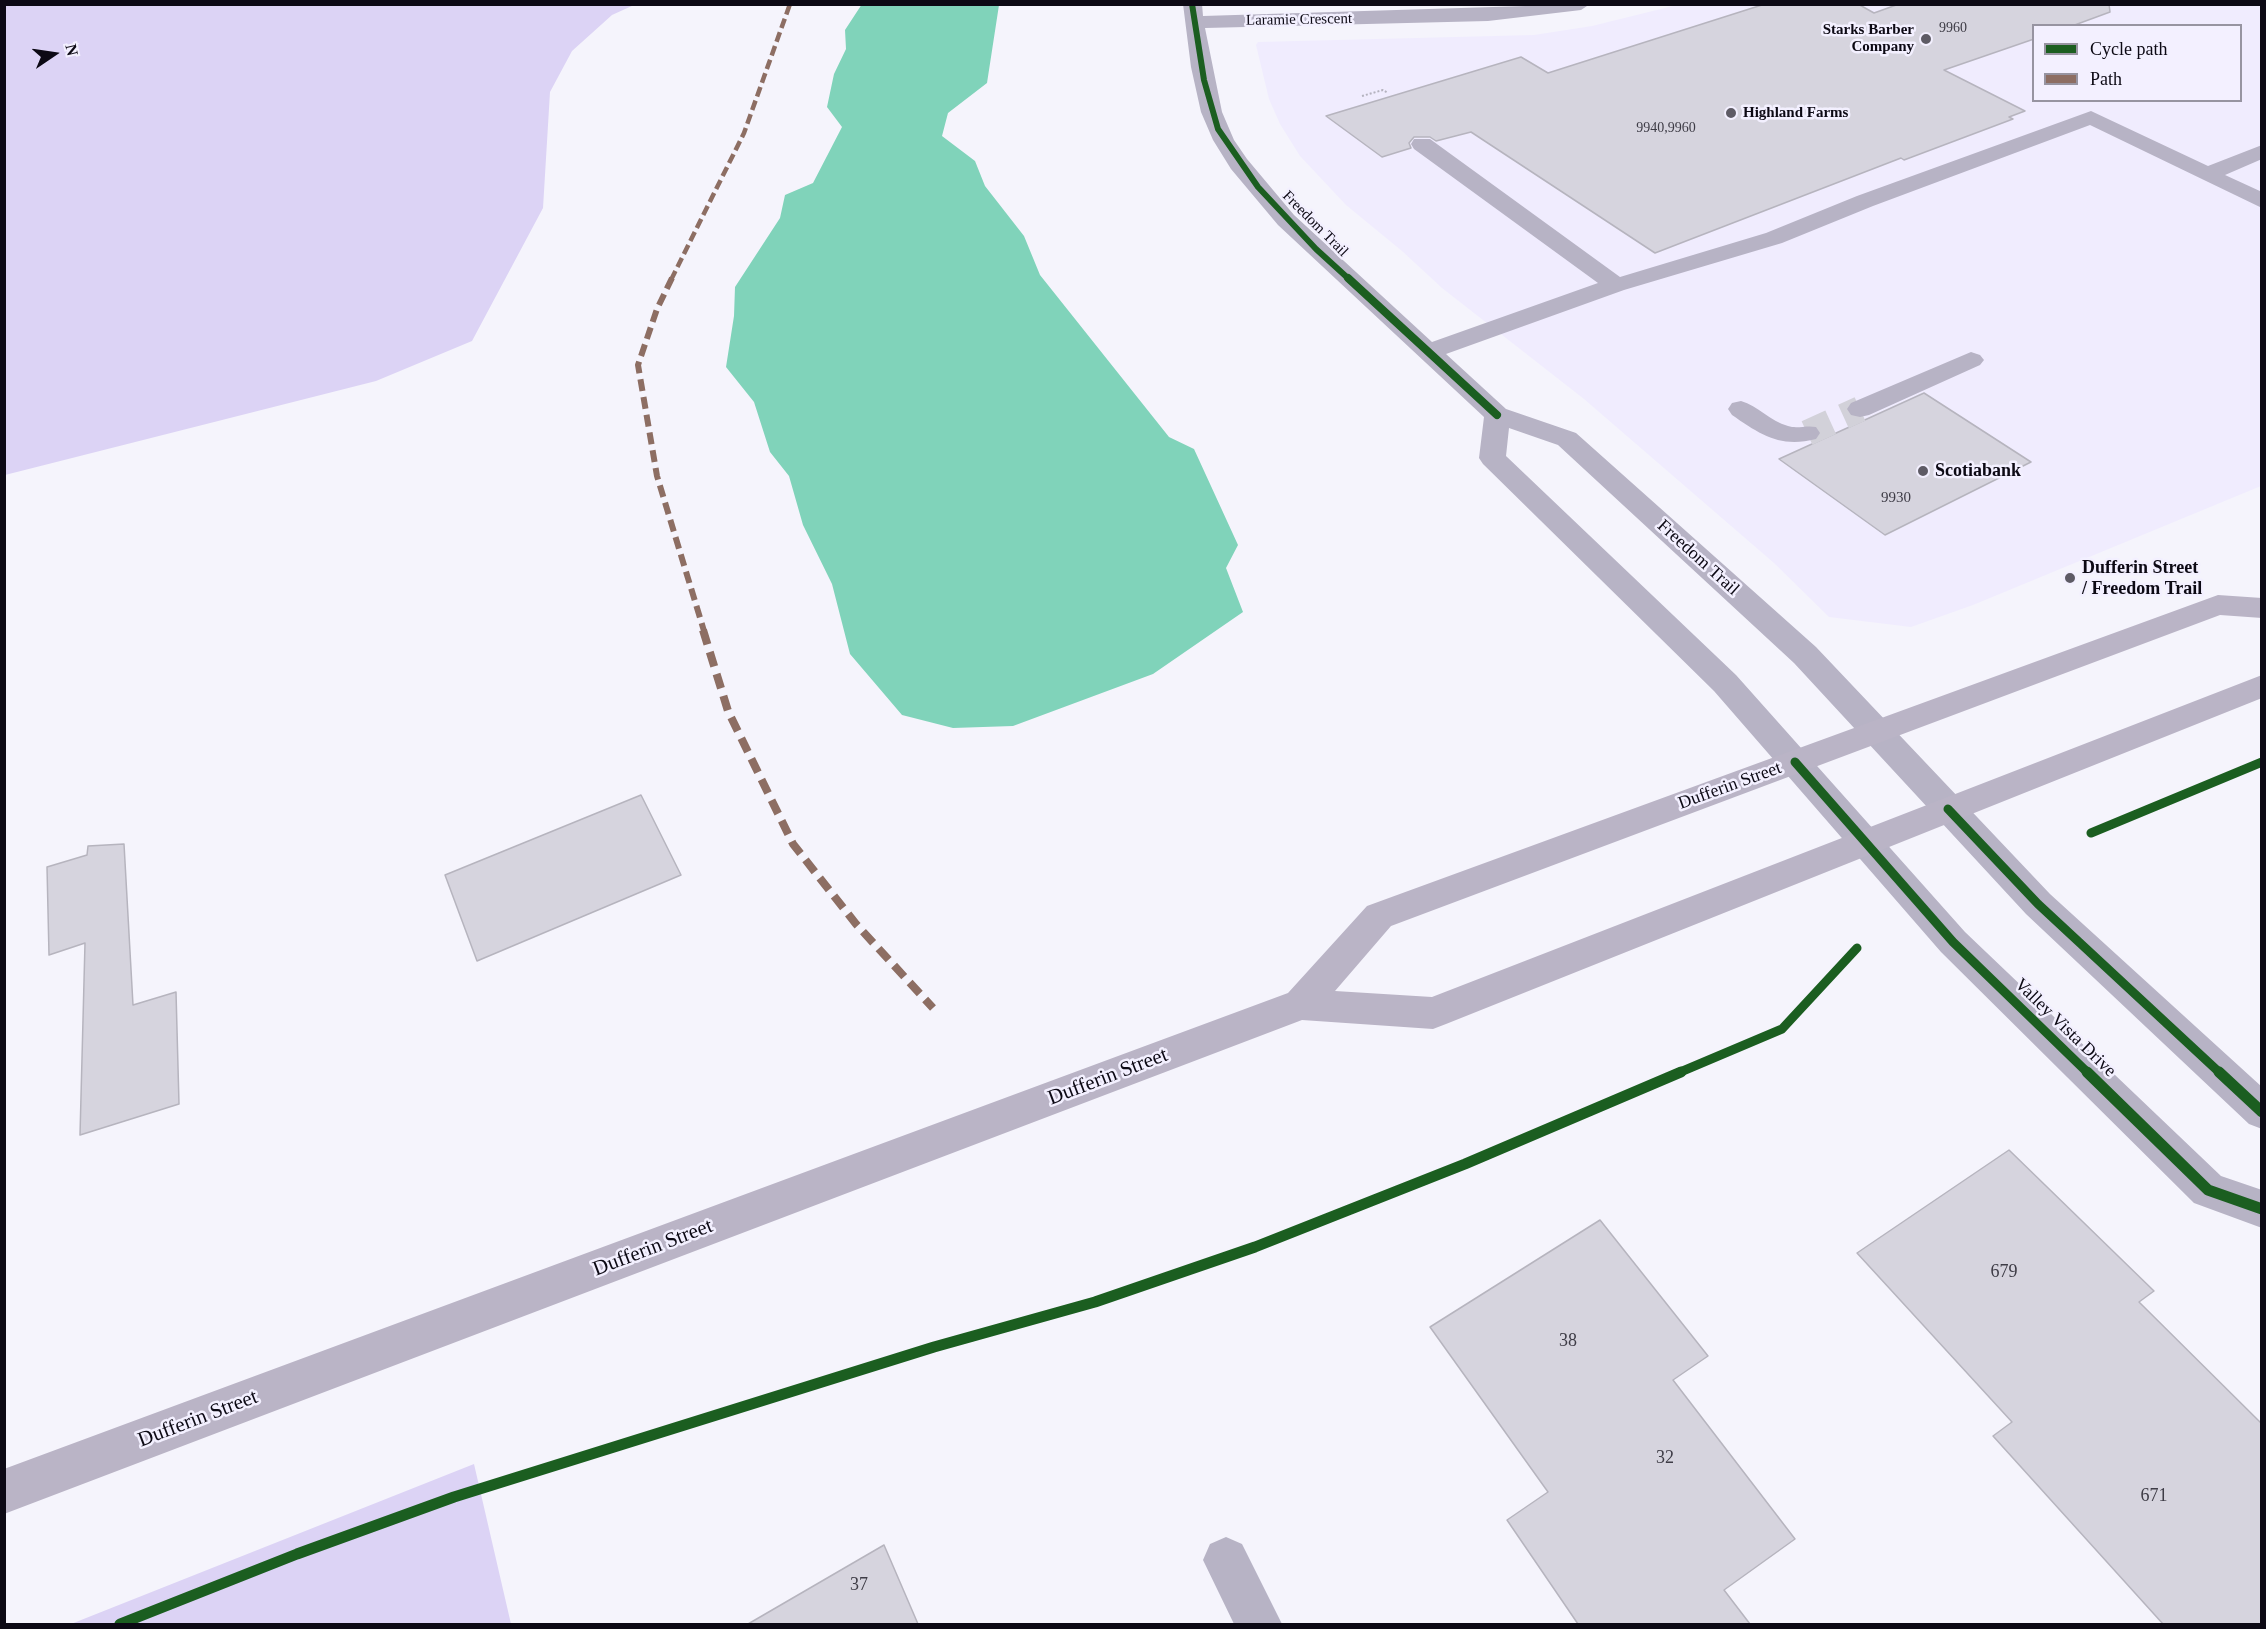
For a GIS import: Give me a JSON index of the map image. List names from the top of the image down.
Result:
{
  "streets": {
    "main road": ["Dufferin Street"],
    "street": ["Laramie Crescent", "Freedom Trail", "Valley Vista Drive"]
  },
  "crossings": [
    ["Laramie Crescent", "Freedom Trail"],
    ["Freedom Trail", "Dufferin Street"],
    ["Dufferin Street", "Valley Vista Drive"]
  ],
  "places": [
    "Starks Barber Company",
    "Highland Farms",
    "Scotiabank",
    "Dufferin Street / Freedom Trail"
  ],
  "house_numbers": [
    "9960",
    "9940,9960",
    "9930",
    "679",
    "38",
    "32",
    "671",
    "37"
  ],
  "legend": ["Cycle path", "Path"],
  "north": "right"
}
